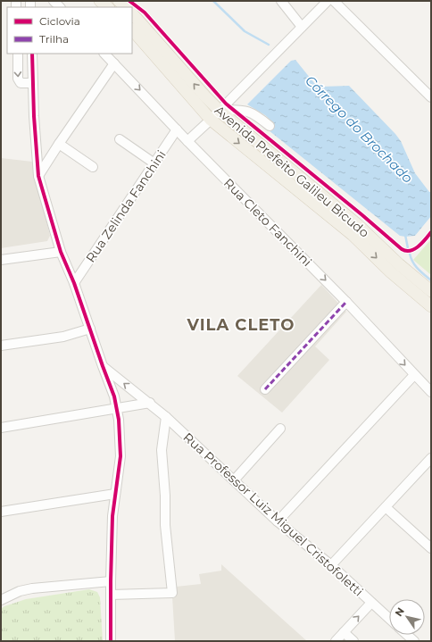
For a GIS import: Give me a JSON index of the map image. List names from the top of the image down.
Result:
{
  "streets": {
    "main road": ["Avenida Prefeito Galileu Bicudo"],
    "street": ["Rua Zelinda Fanchini", "Rua Cleto Fanchini", "Rua Professor Luiz Miguel Cristofoletti"]
  },
  "crossings": [
    ["Rua Zelinda Fanchini", "Rua Cleto Fanchini"]
  ],
  "one_way": ["Rua Cleto Fanchini"],
  "districts": ["VILA CLETO"],
  "water": ["Córrego do Brochado"],
  "legend": ["Ciclovia", "Trilha"],
  "north": "top left"
}
